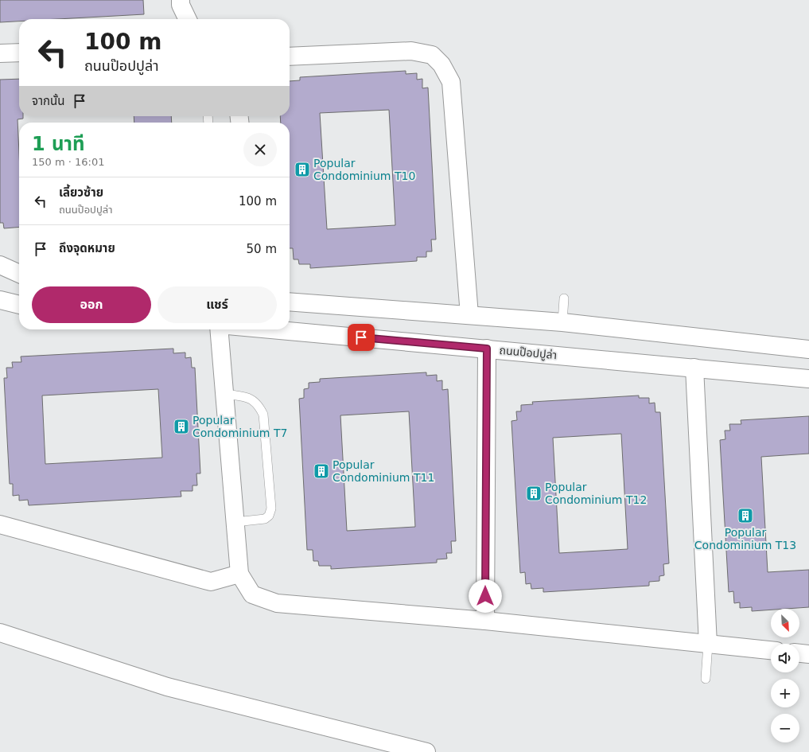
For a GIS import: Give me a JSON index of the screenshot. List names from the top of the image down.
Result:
{
  "streets": {
    "street": ["ถนนป๊อปปูล่า"]
  },
  "places": {
    "building": [
      "Popular Condominium T10",
      "Popular Condominium T7",
      "Popular Condominium T11",
      "Popular Condominium T12",
      "Popular Condominium T13"
    ]
  },
  "north": "bottom right",
  "page": {
    "turn": ["100 m", "ถนนป๊อปปูล่า"],
    "then": "จากนั้น",
    "heading": ["1 นาที", "150 m · 16:01"],
    "list": [
      {
        "name": "เลี้ยวซ้าย",
        "note": "ถนนป๊อปปูล่า",
        "value": "100 m"
      },
      {
        "name": "ถึงจุดหมาย",
        "value": "50 m"
      }
    ],
    "buttons": ["ออก", "แชร์"],
    "map_buttons": ["+", "−"]
  }
}
